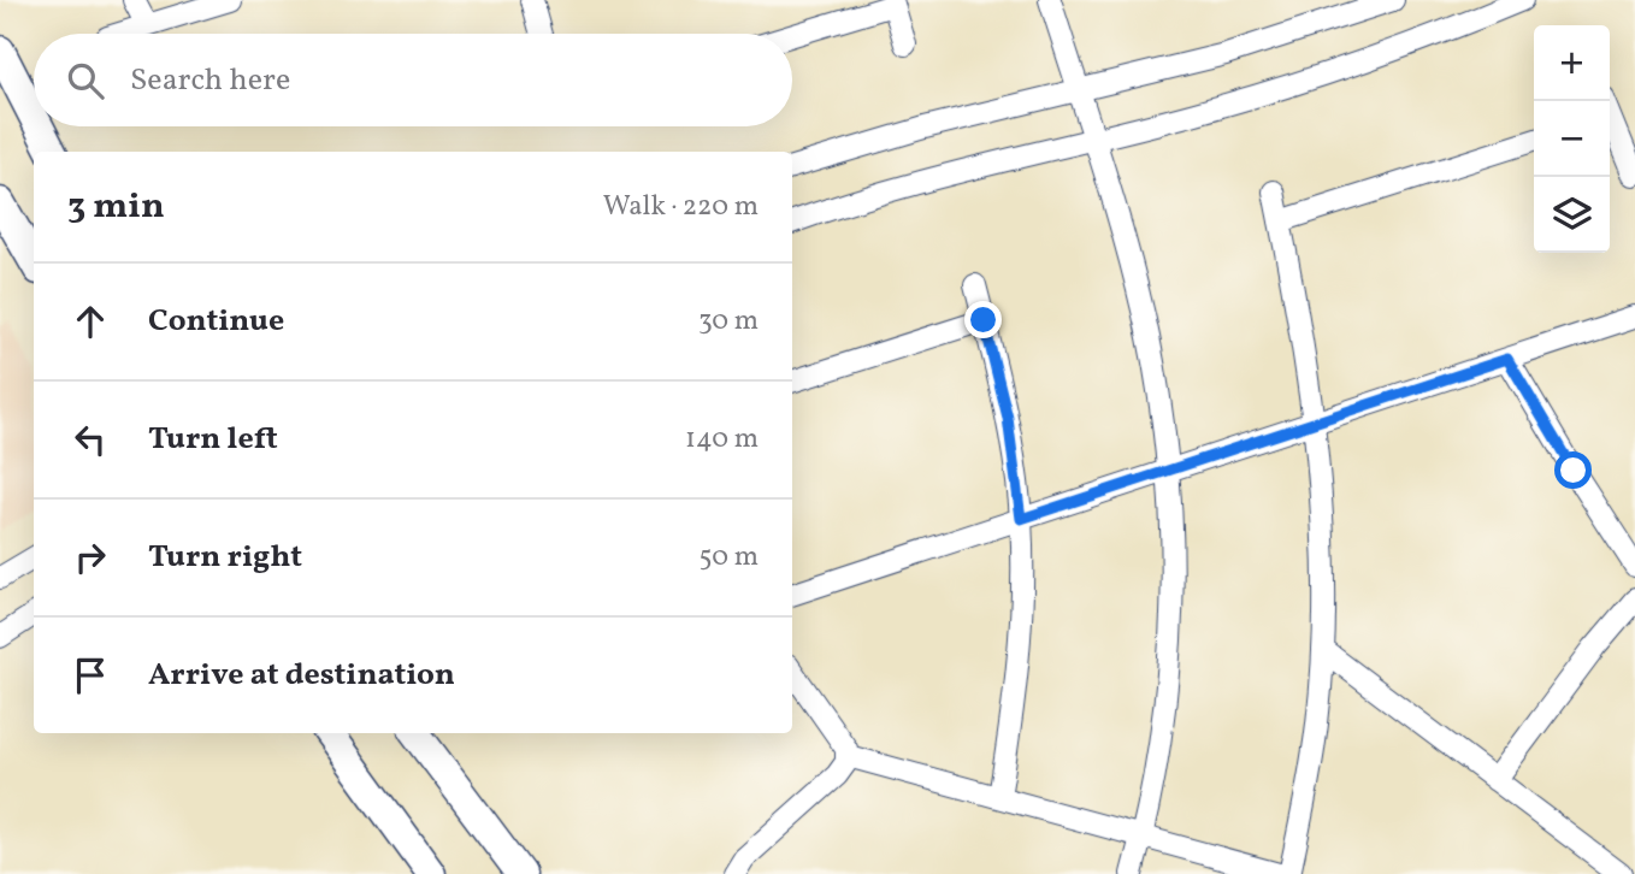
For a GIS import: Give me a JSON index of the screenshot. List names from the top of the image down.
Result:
{
  "page": {
    "map_buttons": ["+", "−"],
    "search": "Search here",
    "heading": ["3 min", "Walk · 220 m"],
    "list": [
      ["Continue", "30 m"],
      ["Turn left", "140 m"],
      ["Turn right", "50 m"],
      "Arrive at destination"
    ]
  }
}
